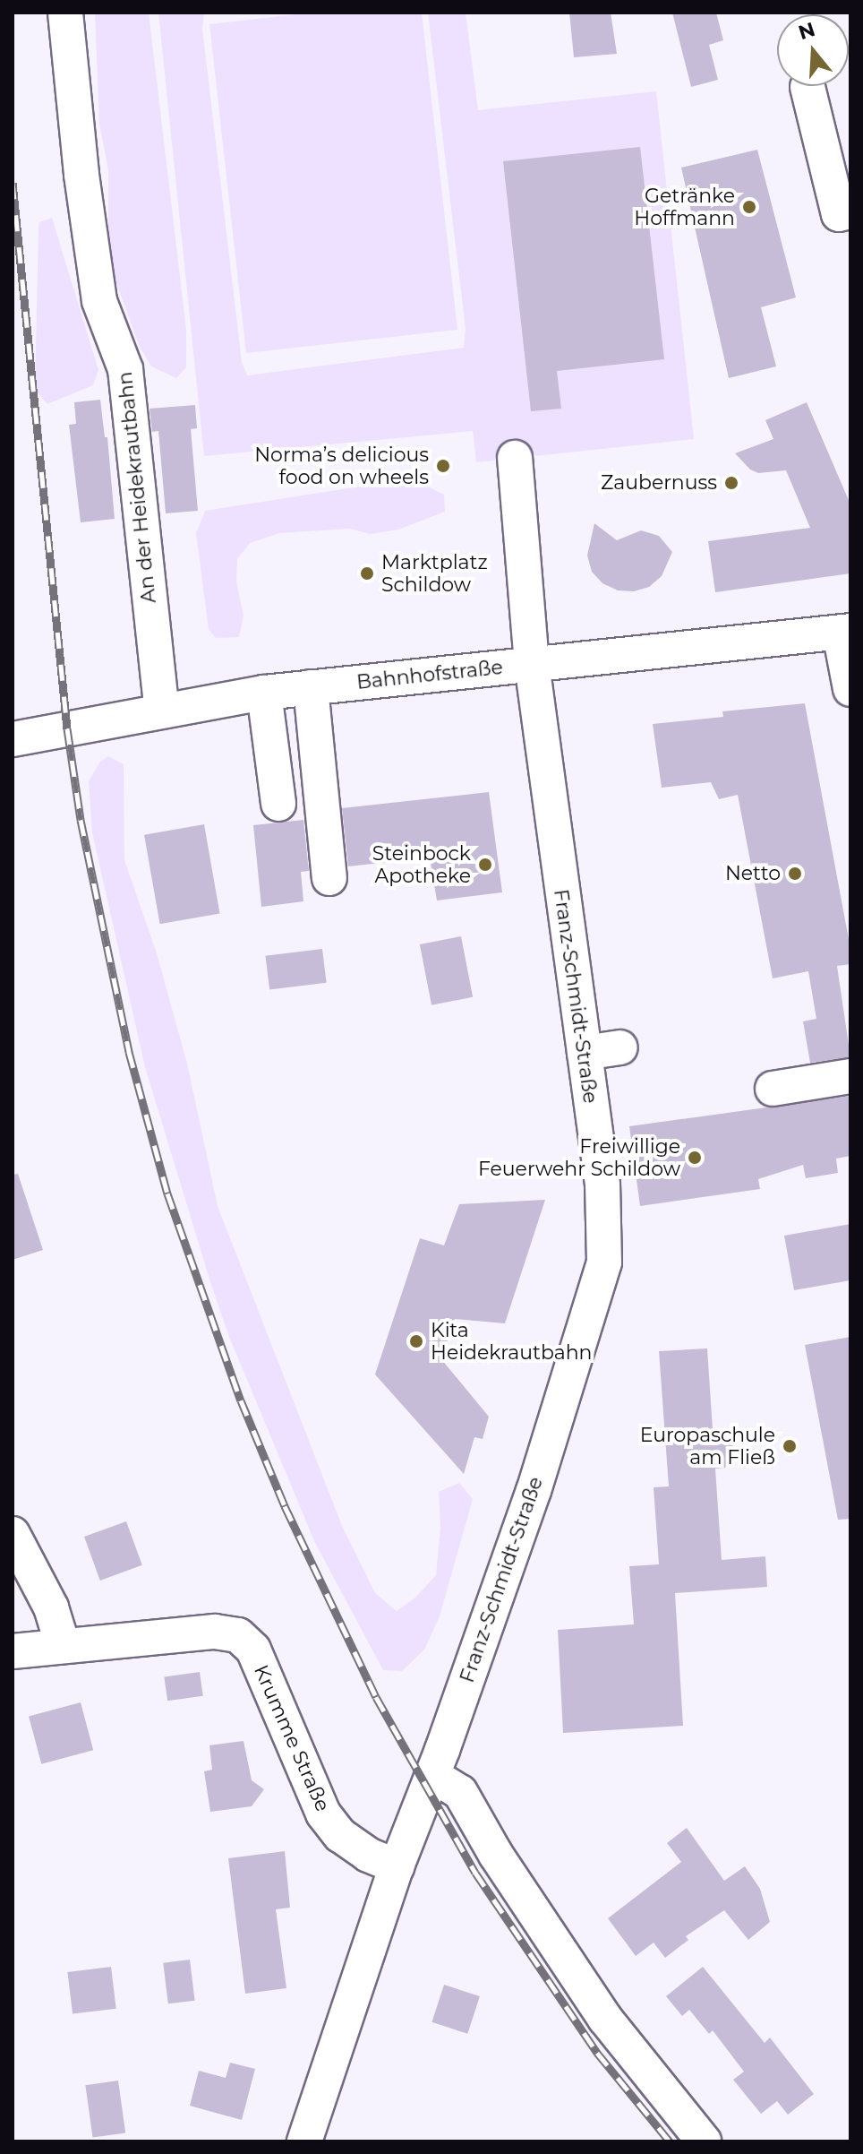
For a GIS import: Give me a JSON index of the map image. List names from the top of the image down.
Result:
{
  "streets": {
    "street": [
      "An der Heidekrautbahn",
      "Bahnhofstraße",
      "Franz-Schmidt-Straße",
      "Krumme Straße"
    ]
  },
  "crossings": [
    ["An der Heidekrautbahn", "Bahnhofstraße"],
    ["Bahnhofstraße", "Franz-Schmidt-Straße"],
    ["Franz-Schmidt-Straße", "Krumme Straße"]
  ],
  "places": [
    "Getränke Hoffmann",
    "Norma’s delicious food on wheels",
    "Zaubernuss",
    "Marktplatz Schildow",
    "Steinbock Apotheke",
    "Netto",
    "Freiwillige Feuerwehr Schildow",
    "Kita Heidekrautbahn",
    "Europaschule am Fließ"
  ],
  "north": "top"
}
